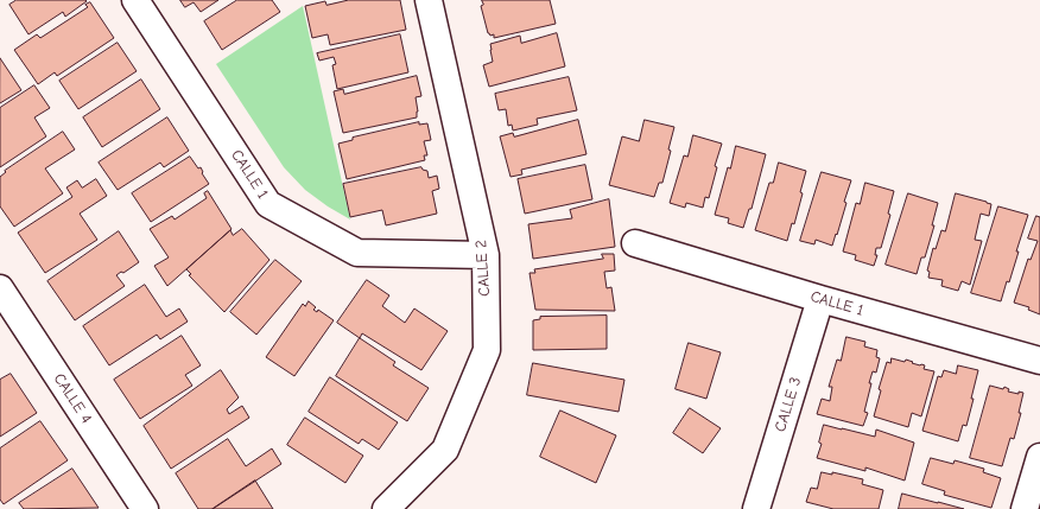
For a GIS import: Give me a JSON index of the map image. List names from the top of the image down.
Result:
{
  "streets": {
    "street": [
      "CALLE 1",
      "CALLE 2",
      "CALLE 4",
      "CALLE 3"
    ]
  },
  "crossings": [
    ["CALLE 1", "CALLE 2"],
    ["CALLE 1", "CALLE 3"]
  ]
}
